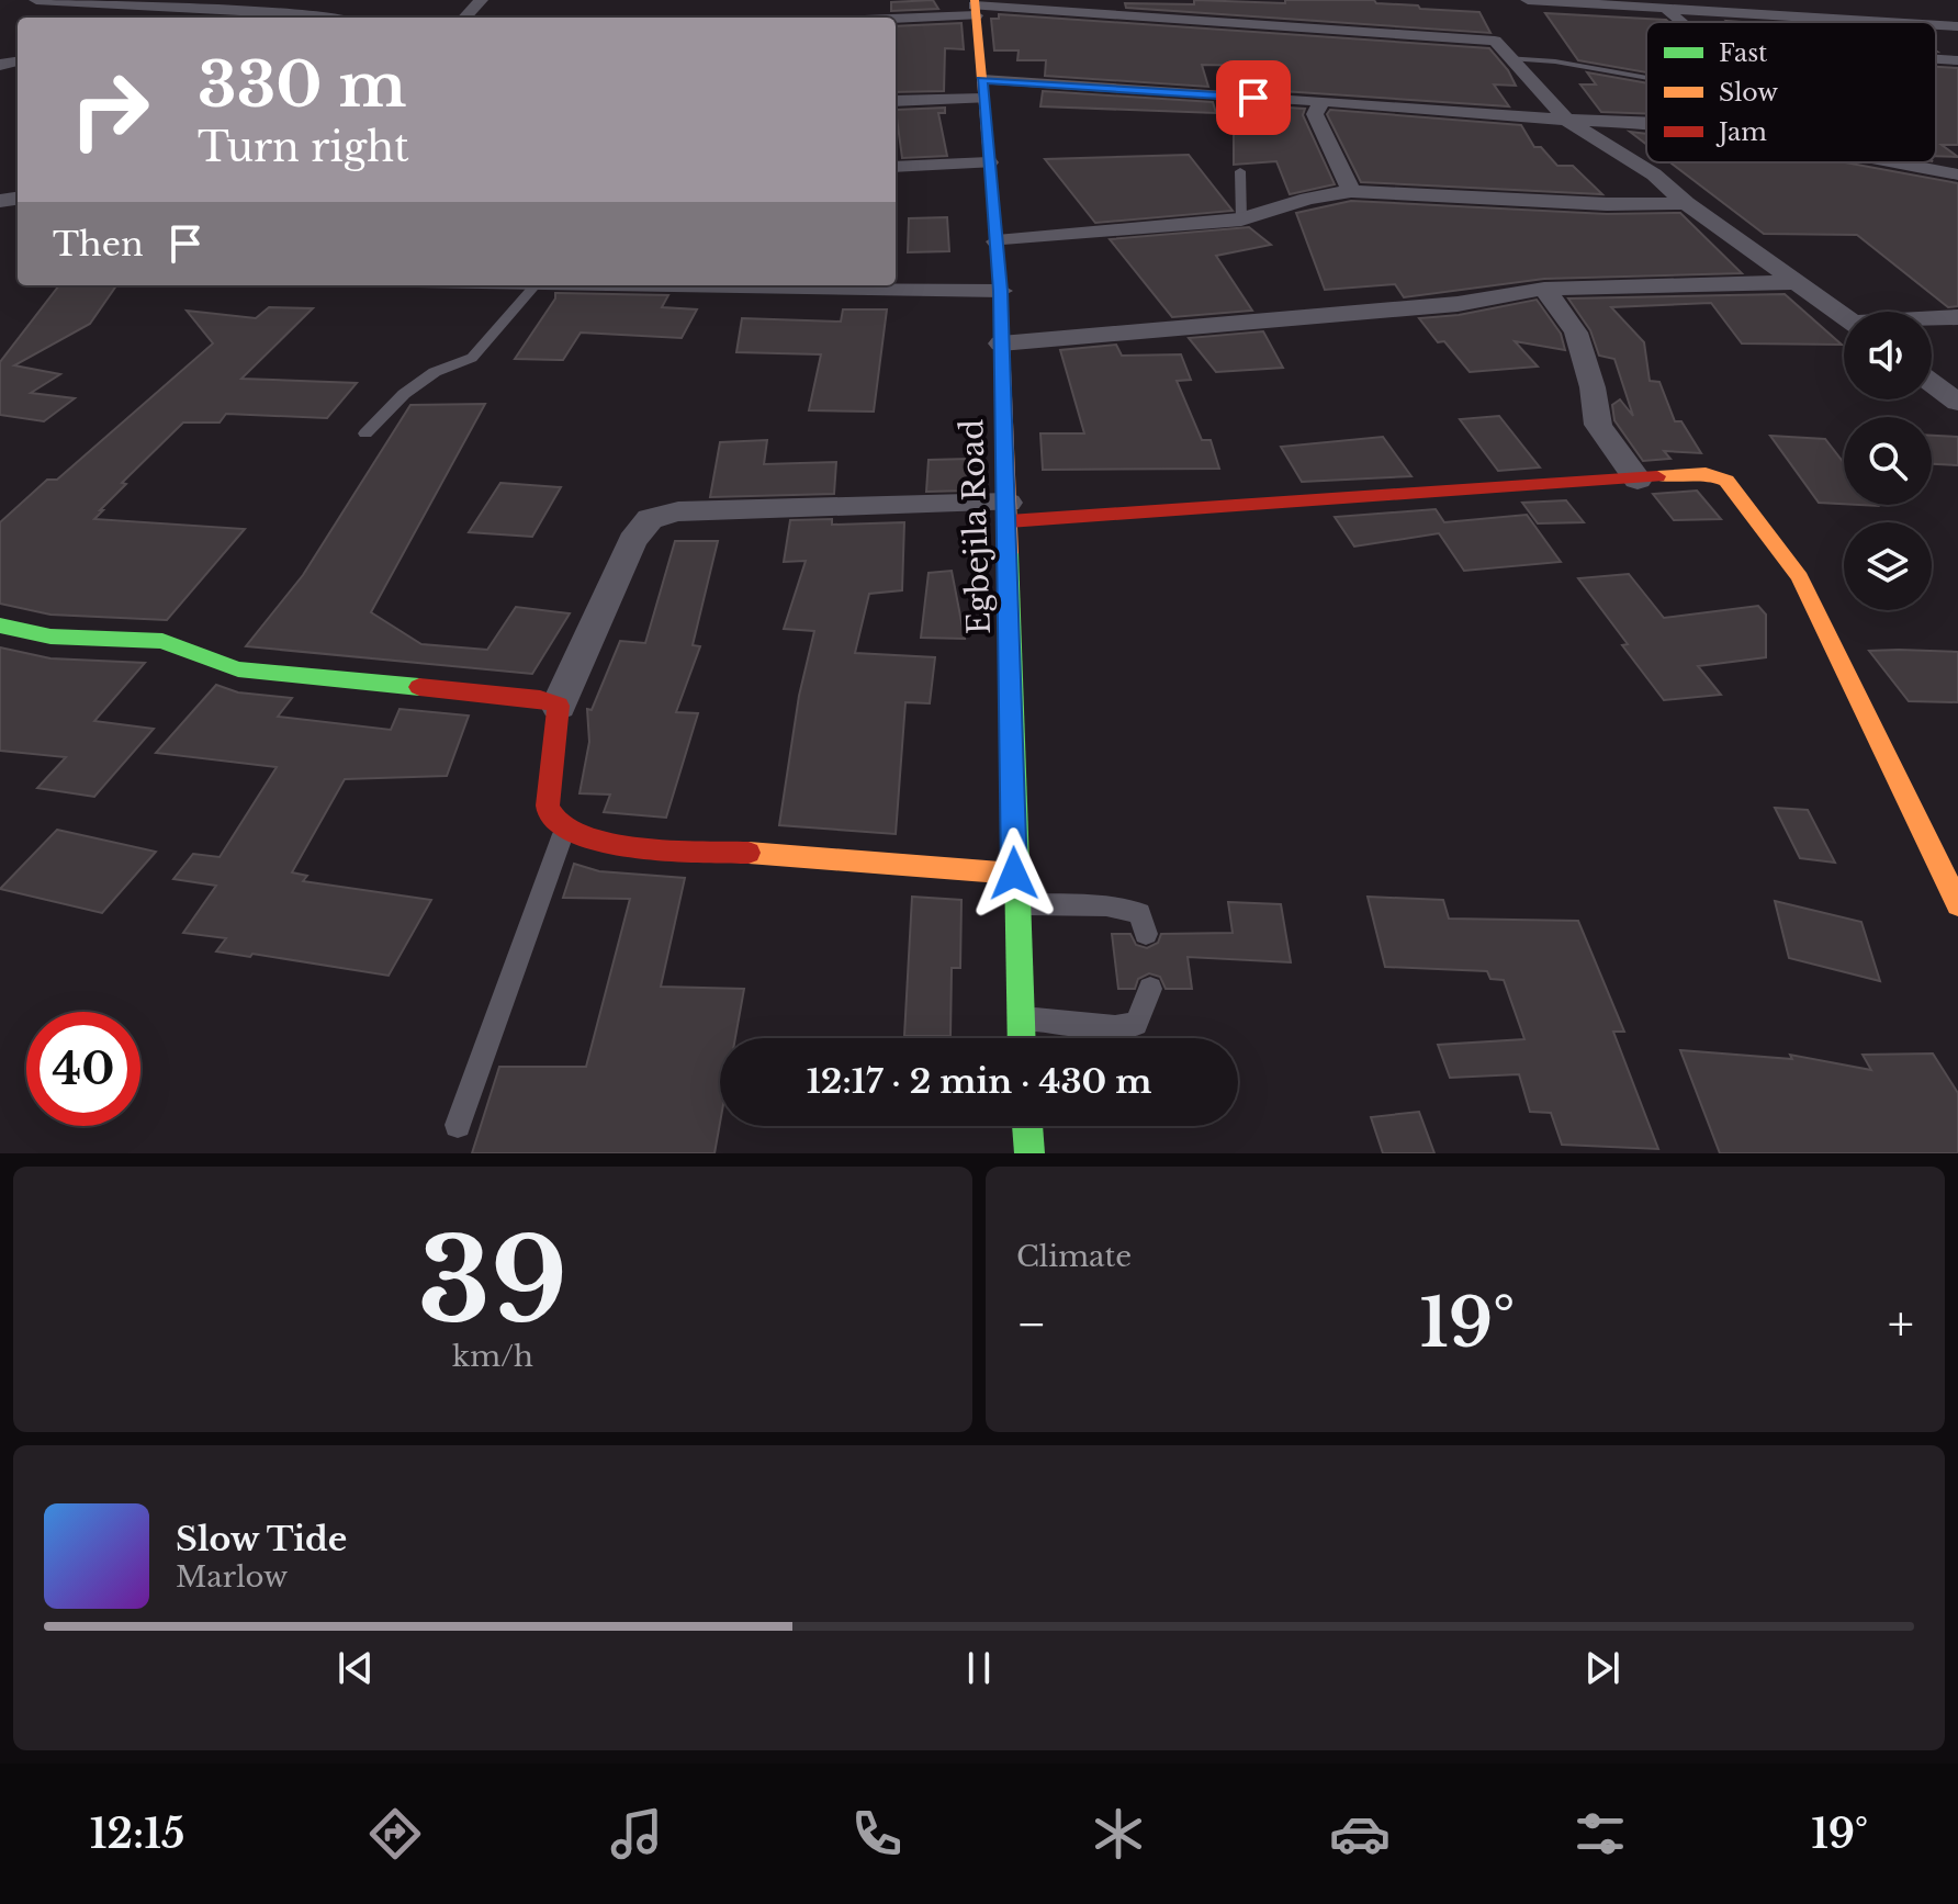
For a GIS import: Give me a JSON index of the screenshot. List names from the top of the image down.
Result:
{
  "streets": {
    "street": ["Egbejila Road"]
  },
  "legend": ["Fast", "Slow", "Jam"],
  "page": {
    "turn": ["330 m", "Turn right"],
    "then": "Then",
    "limit": "40",
    "trip": "12:17 · 2 min · 430 m",
    "tile": [
      ["39", "km/h"],
      "Climate"
    ],
    "heat": ["−", "19°", "+"],
    "song": ["Slow Tide", "Marlow"],
    "tabs": ["12:15", "19°"]
  }
}
